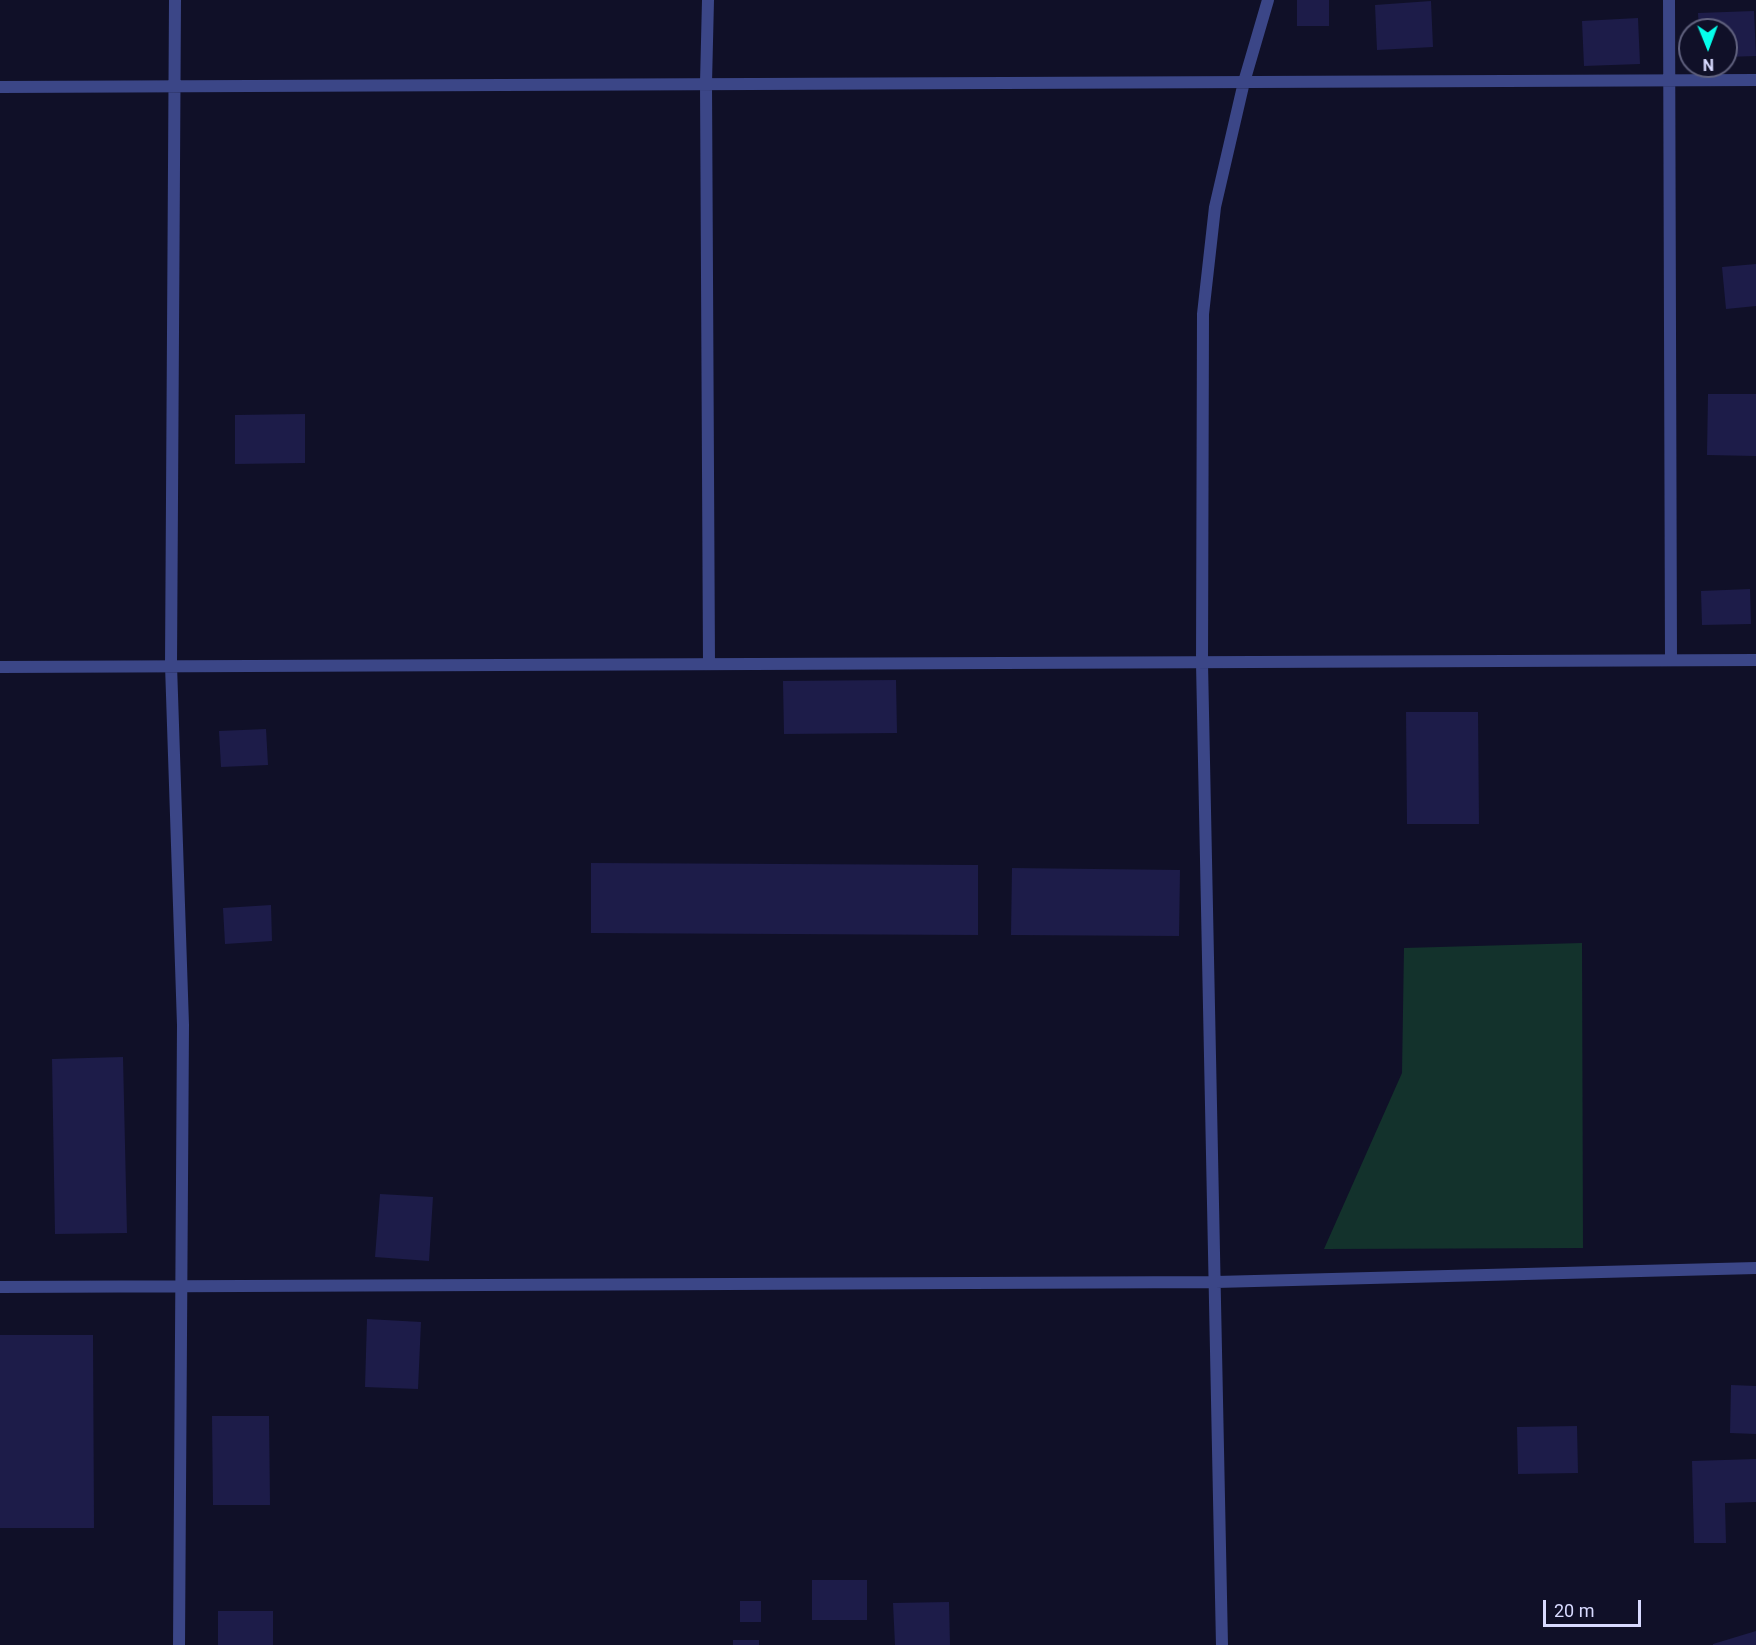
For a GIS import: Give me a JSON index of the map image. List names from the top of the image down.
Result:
{
  "scale_bar": "20 m",
  "north": "bottom"
}
